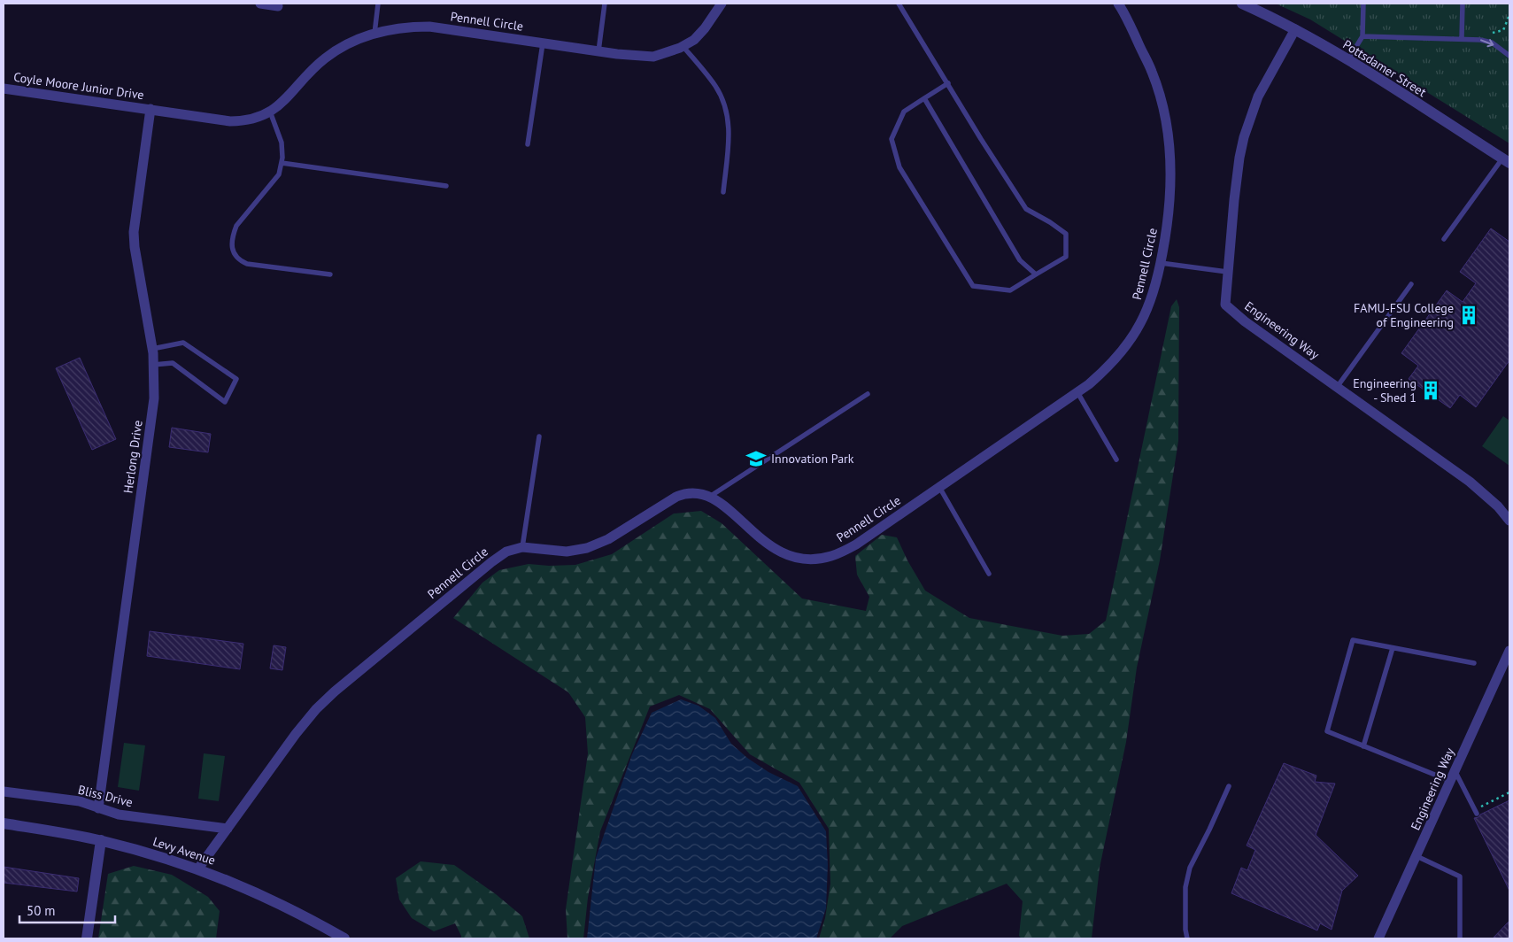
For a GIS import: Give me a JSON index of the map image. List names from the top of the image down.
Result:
{
  "streets": {
    "street": [
      "Pennell Circle",
      "Pottsdamer Street",
      "Coyle Moore Junior Drive",
      "Engineering Way",
      "Herlong Drive",
      "Bliss Drive",
      "Levy Avenue"
    ]
  },
  "crossings": [
    ["Pennell Circle", "Coyle Moore Junior Drive"],
    ["Pennell Circle", "Herlong Drive"],
    ["Pennell Circle", "Bliss Drive"],
    ["Pennell Circle", "Levy Avenue"],
    ["Pottsdamer Street", "Engineering Way"],
    ["Coyle Moore Junior Drive", "Herlong Drive"],
    ["Herlong Drive", "Bliss Drive"]
  ],
  "places": {
    "building": ["FAMU-FSU College of Engineering", "Engineering - Shed 1"],
    "school or university": ["Innovation Park"]
  },
  "scale_bar": "50 m"
}
